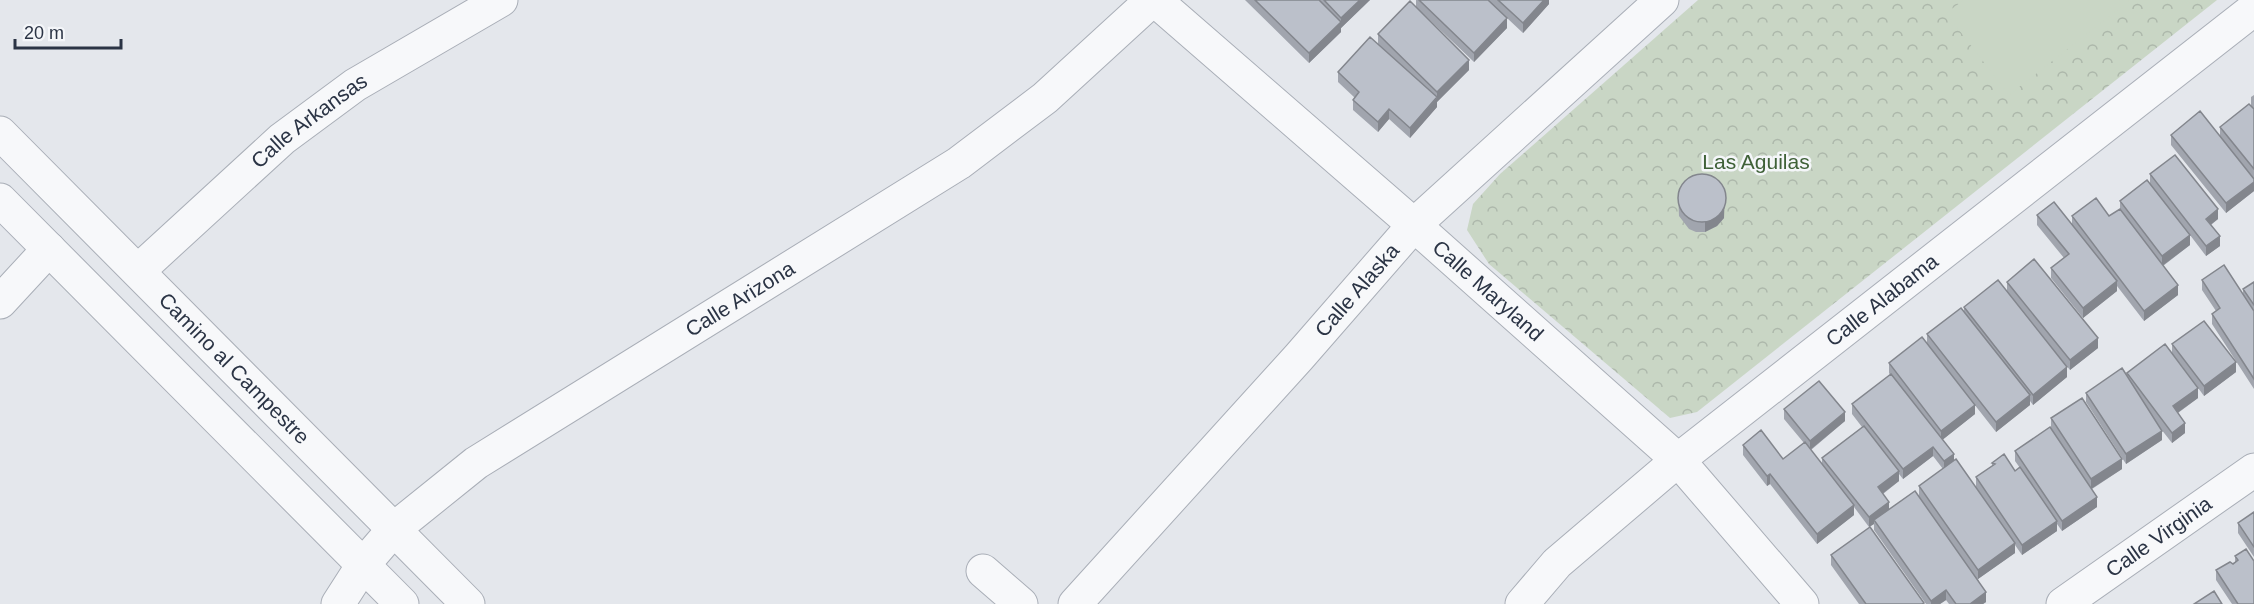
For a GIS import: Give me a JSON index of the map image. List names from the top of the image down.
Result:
{
  "streets": {
    "street": [
      "Calle Arkansas",
      "Calle Alaska",
      "Calle Maryland",
      "Calle Arizona",
      "Calle Alabama",
      "Camino al Campestre",
      "Calle Virginia"
    ]
  },
  "crossings": [
    ["Calle Arkansas", "Camino al Campestre"],
    ["Calle Alaska", "Calle Maryland"],
    ["Calle Maryland", "Calle Arizona"],
    ["Calle Maryland", "Calle Alabama"],
    ["Calle Arizona", "Camino al Campestre"]
  ],
  "parks": ["Las Aguilas"],
  "scale_bar": "20 m"
}
